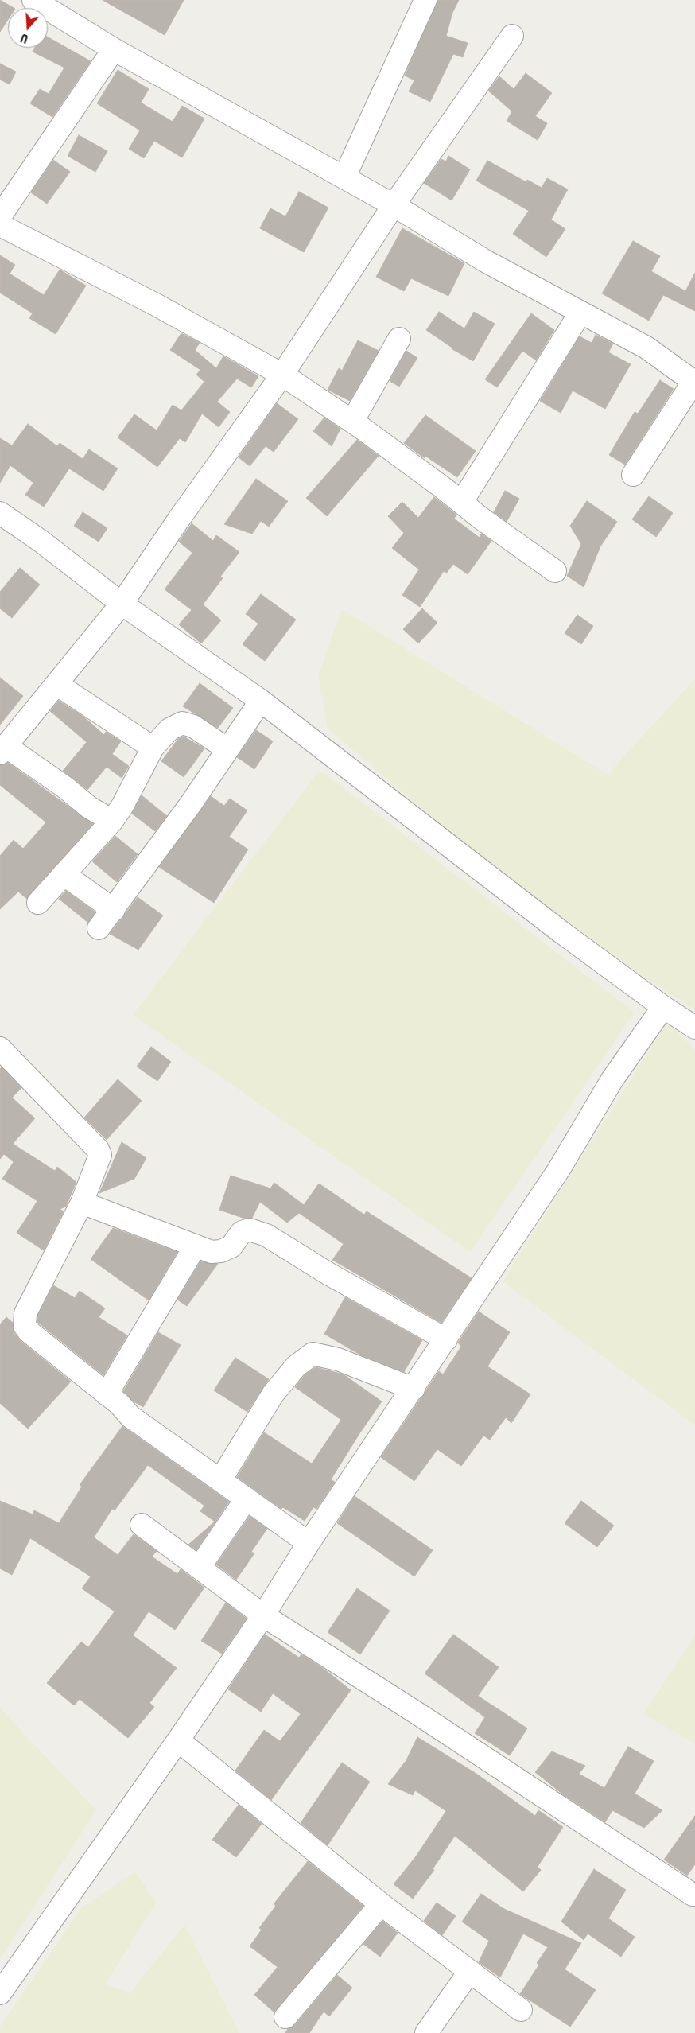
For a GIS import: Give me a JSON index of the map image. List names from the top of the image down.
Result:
{
  "north": "bottom"
}
